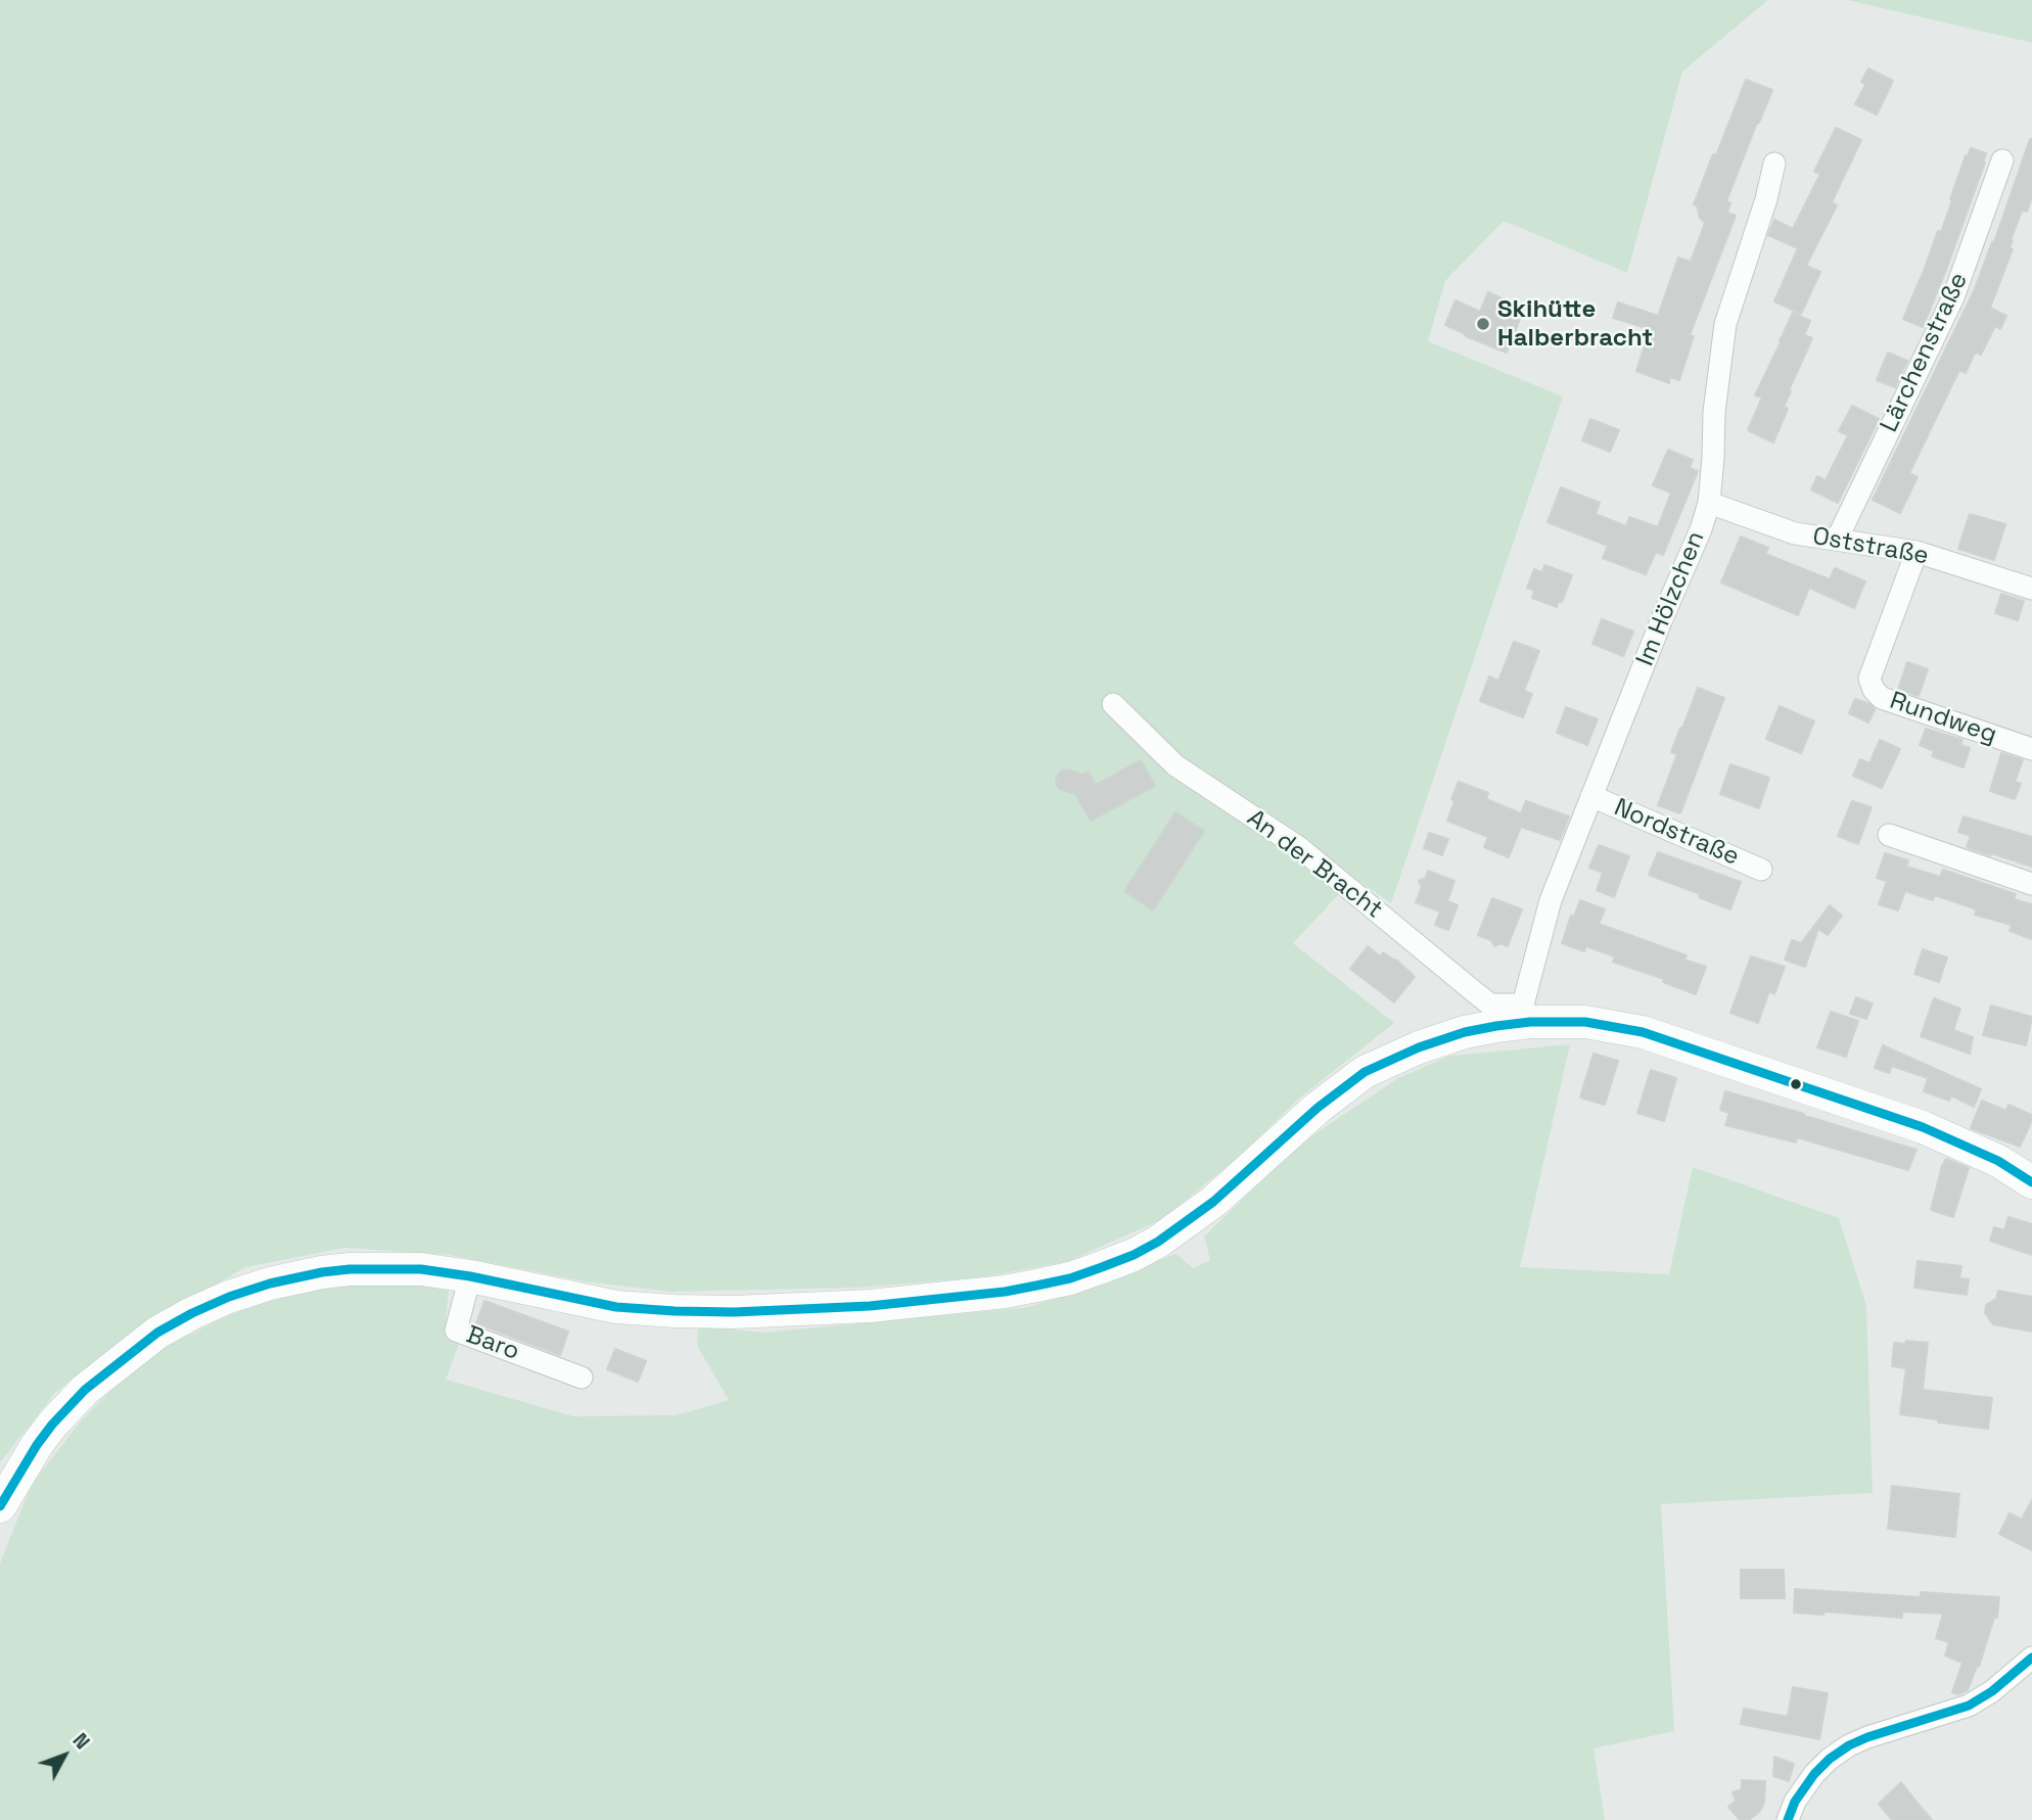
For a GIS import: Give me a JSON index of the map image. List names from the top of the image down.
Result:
{
  "streets": {
    "street": [
      "Lärchenstraße",
      "Oststraße",
      "Im Hölzchen",
      "Rundweg",
      "Nordstraße",
      "An der Bracht",
      "Baro"
    ]
  },
  "crossings": [
    ["Lärchenstraße", "Oststraße"],
    ["Oststraße", "Im Hölzchen"],
    ["Oststraße", "Rundweg"],
    ["Im Hölzchen", "Nordstraße"],
    ["Im Hölzchen", "An der Bracht"]
  ],
  "places": ["Skihütte Halberbracht"],
  "north": "top right"
}
